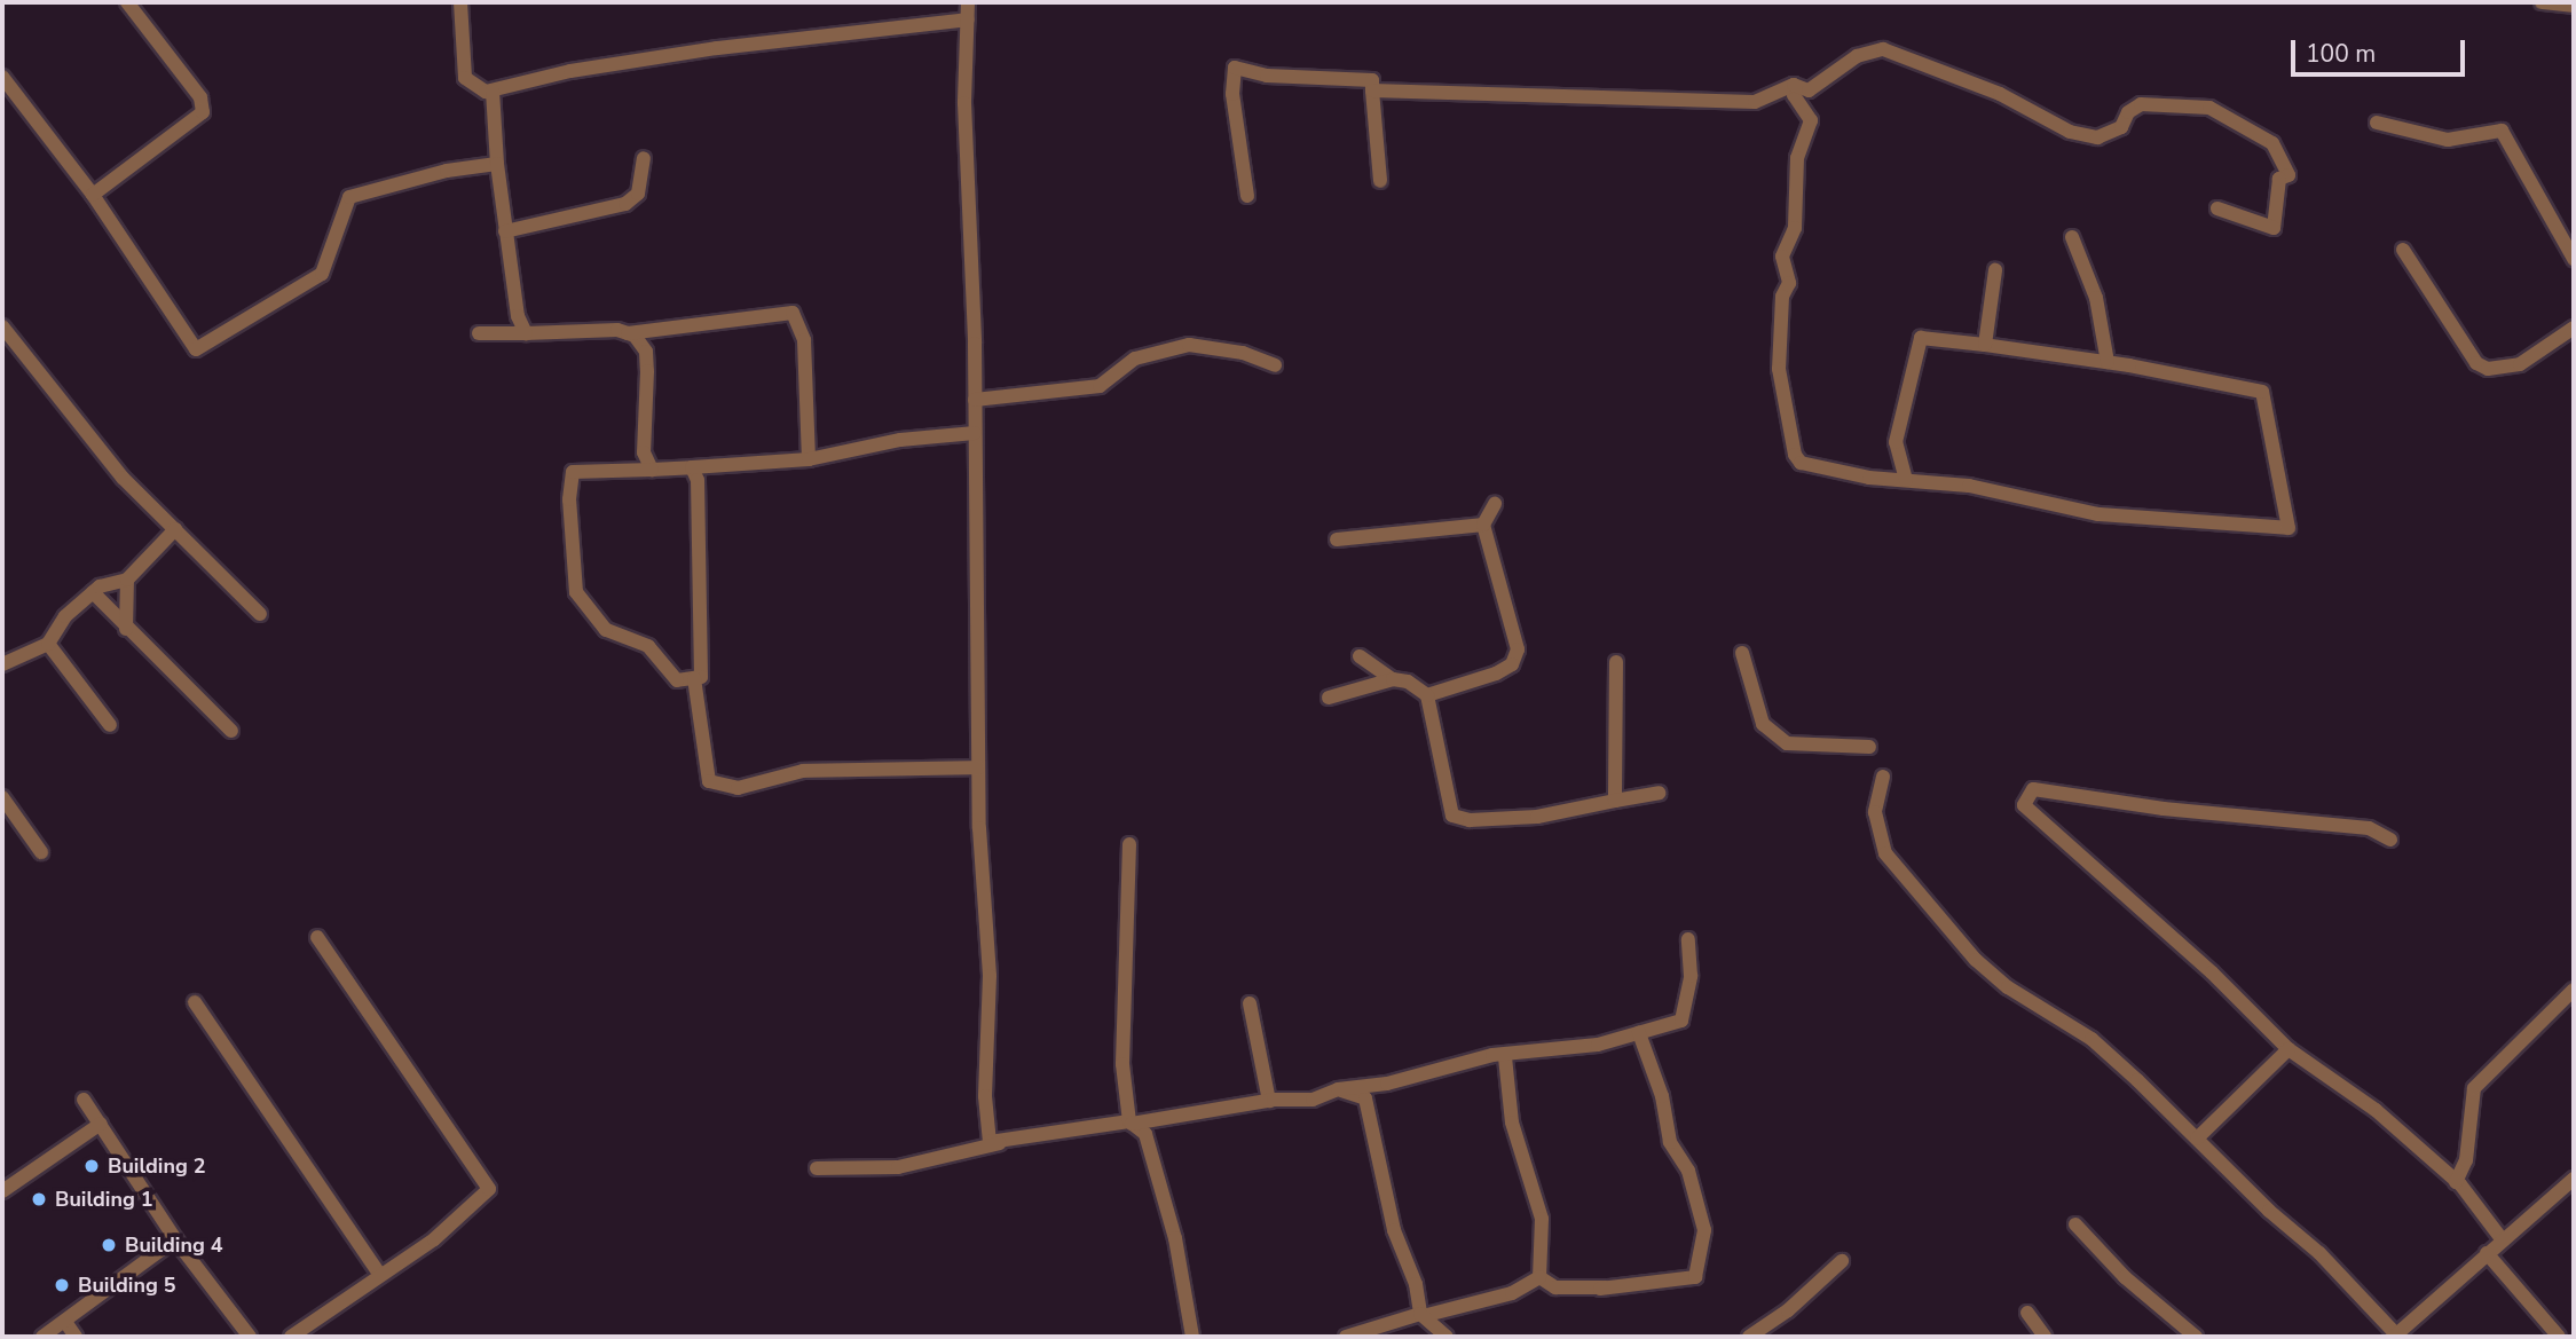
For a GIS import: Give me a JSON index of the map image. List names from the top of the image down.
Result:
{
  "places": [
    "Building 2",
    "Building 1",
    "Building 4",
    "Building 5"
  ],
  "scale_bar": "100 m"
}
